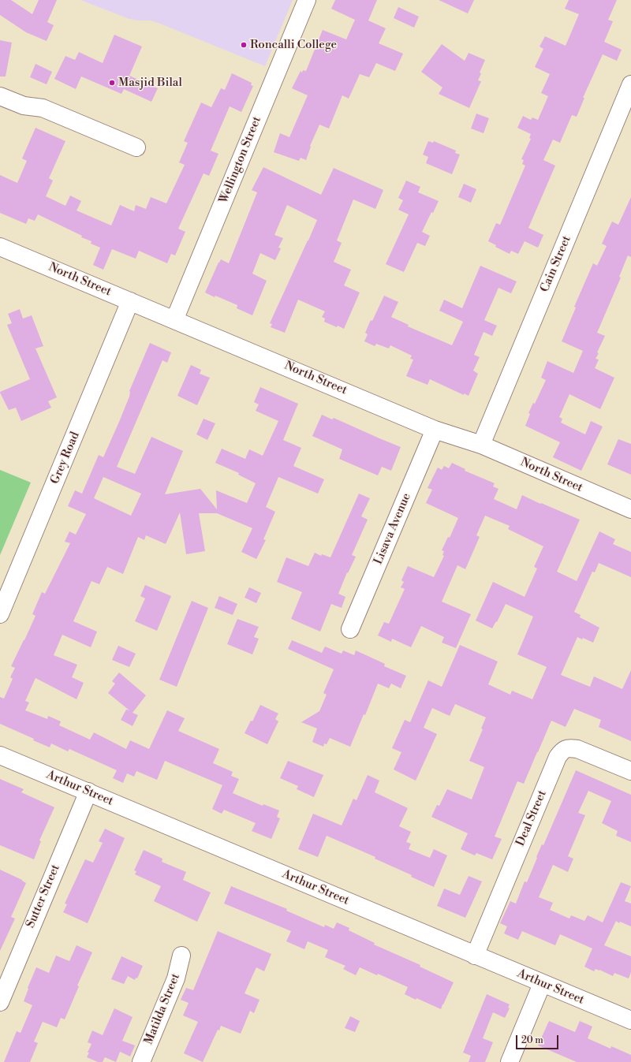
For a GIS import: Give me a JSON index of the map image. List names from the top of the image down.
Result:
{
  "streets": {
    "street": [
      "Wellington Street",
      "Cain Street",
      "North Street",
      "Grey Road",
      "Lisava Avenue",
      "Arthur Street",
      "Deal Street",
      "Sutter Street",
      "Matilda Street"
    ]
  },
  "crossings": [
    ["Wellington Street", "North Street"],
    ["Cain Street", "North Street"],
    ["North Street", "Grey Road"],
    ["North Street", "Lisava Avenue"],
    ["Arthur Street", "Deal Street"],
    ["Arthur Street", "Sutter Street"]
  ],
  "places": ["Roncalli College", "Masjid Bilal"],
  "scale_bar": "20 m"
}
